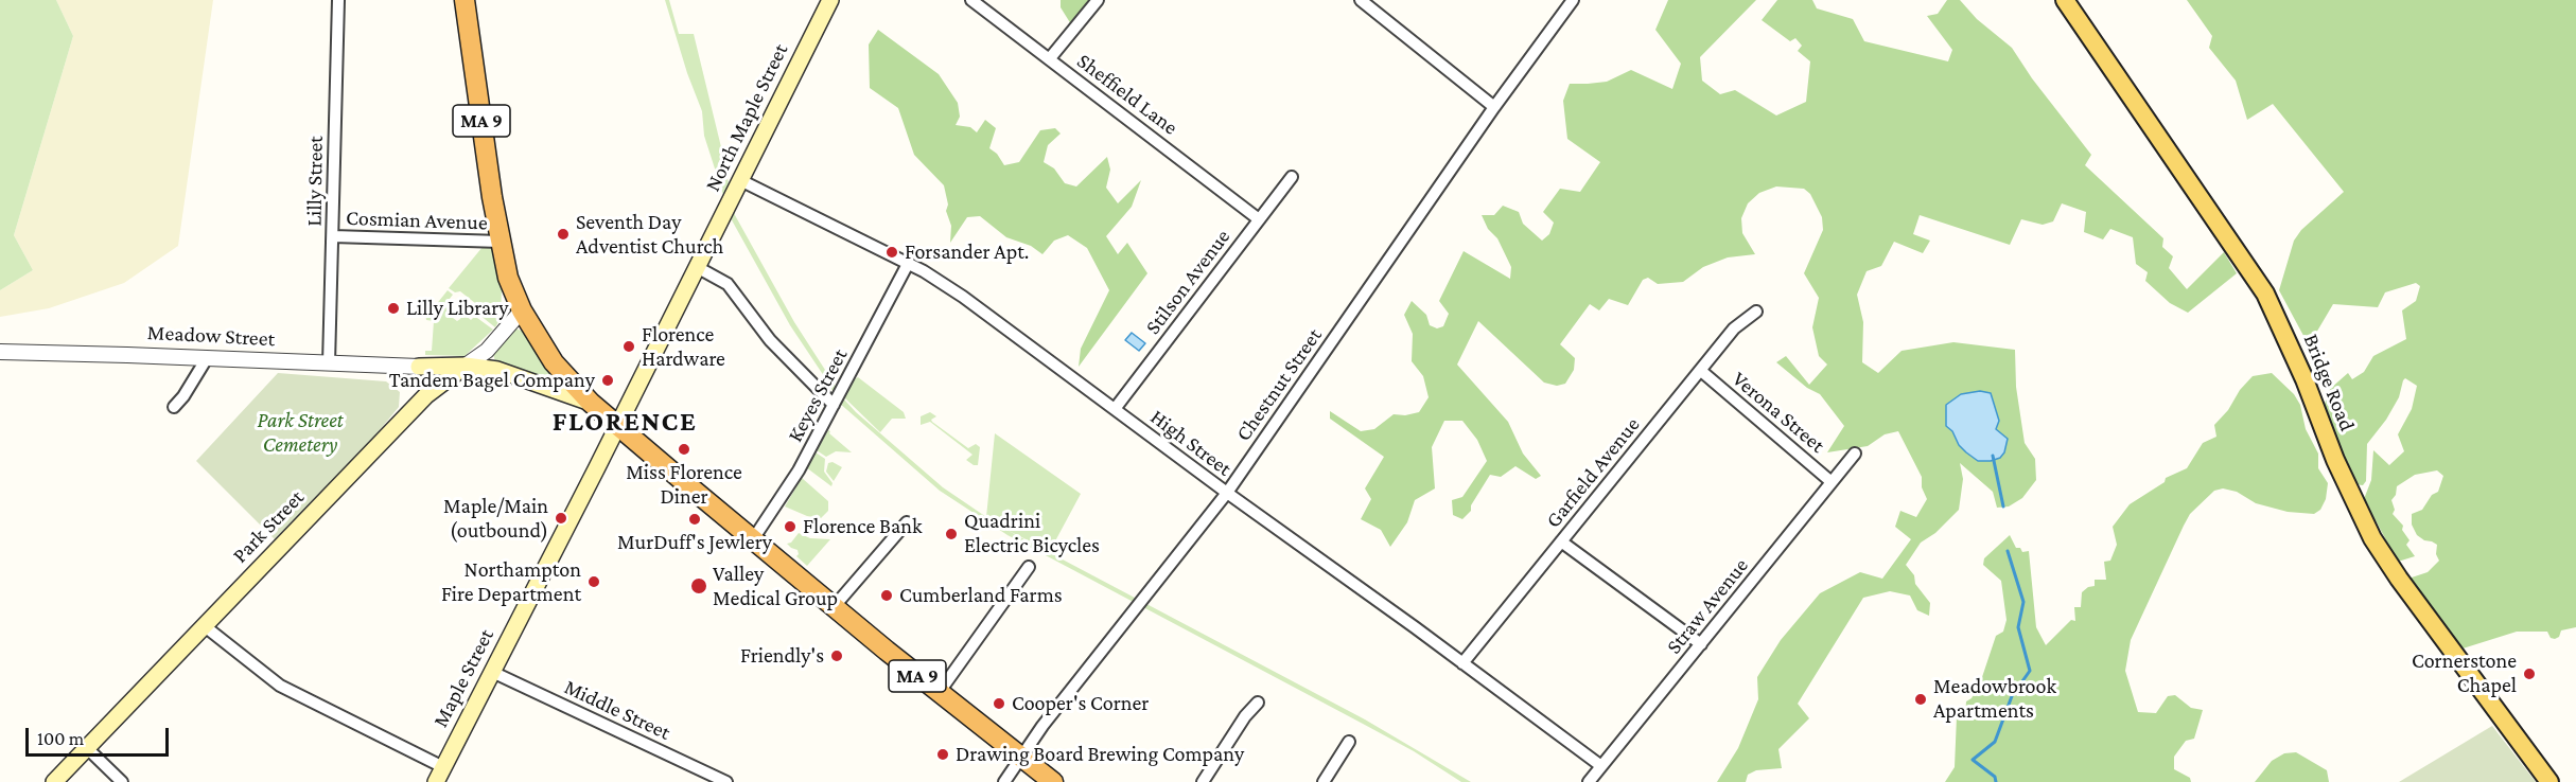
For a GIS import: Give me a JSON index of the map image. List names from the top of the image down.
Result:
{
  "streets": {
    "highway": ["MA 9"],
    "main road": [
      "North Maple Street",
      "Bridge Road",
      "Park Street",
      "Maple Street"
    ],
    "street": [
      "Sheffield Lane",
      "Lilly Street",
      "Cosmian Avenue",
      "Stilson Avenue",
      "Meadow Street",
      "Chestnut Street",
      "Keyes Street",
      "Verona Street",
      "High Street",
      "Garfield Avenue",
      "Straw Avenue",
      "Middle Street"
    ]
  },
  "crossings": [
    ["Sheffield Lane", "Stilson Avenue"],
    ["North Maple Street", "MA 9"],
    ["North Maple Street", "High Street"],
    ["North Maple Street", "Maple Street"],
    ["MA 9", "Cosmian Avenue"],
    ["MA 9", "Chestnut Street"],
    ["MA 9", "Keyes Street"],
    ["MA 9", "Park Street"],
    ["MA 9", "Maple Street"],
    ["Lilly Street", "Cosmian Avenue"],
    ["Lilly Street", "Meadow Street"],
    ["Stilson Avenue", "High Street"],
    ["Chestnut Street", "High Street"],
    ["Keyes Street", "High Street"],
    ["Verona Street", "Garfield Avenue"],
    ["Verona Street", "Straw Avenue"],
    ["High Street", "Garfield Avenue"],
    ["High Street", "Straw Avenue"],
    ["Maple Street", "Middle Street"]
  ],
  "districts": ["FLORENCE"],
  "parks": ["Park Street Cemetery"],
  "places": [
    "Seventh Day Adventist Church",
    "Forsander Apt.",
    "Lilly Library",
    "Florence Hardware",
    "Tandem Bagel Company",
    "Miss Florence Diner",
    "Maple/Main (outbound)",
    "MurDuff's Jewlery",
    "Florence Bank",
    "Quadrini Electric Bicycles",
    "Northampton Fire Department",
    "Valley Medical Group",
    "Cumberland Farms",
    "Friendly's",
    "Cornerstone Chapel",
    "Meadowbrook Apartments",
    "Cooper's Corner",
    "Drawing Board Brewing Company"
  ],
  "scale_bar": "100 m"
}
